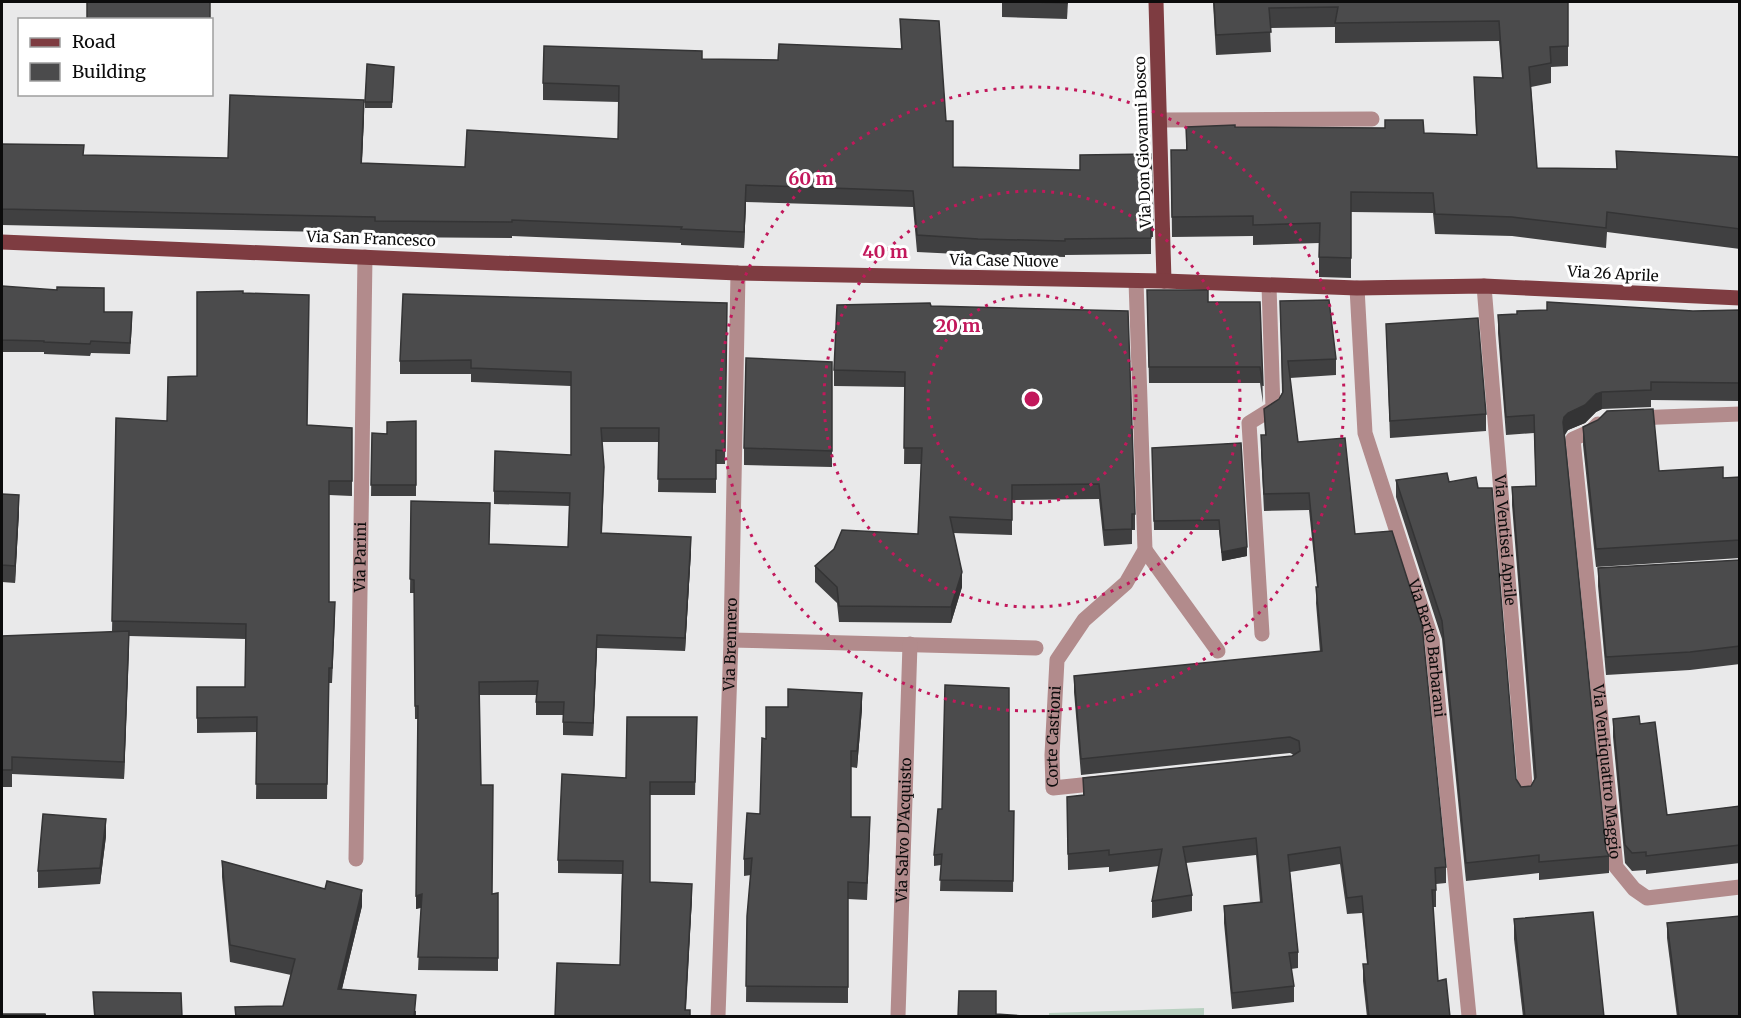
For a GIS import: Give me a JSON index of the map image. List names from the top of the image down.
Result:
{
  "streets": {
    "main road": [
      "Via Don Giovanni Bosco",
      "Via San Francesco",
      "Via Case Nuove",
      "Via 26 Aprile"
    ],
    "street": [
      "Via Ventisei Aprile",
      "Via Parini",
      "Via Brennero",
      "Via Berto Barbarani",
      "Corte Castioni",
      "Via Ventiquattro Maggio",
      "Via Salvo D'Acquisto"
    ]
  },
  "crossings": [
    ["Via Don Giovanni Bosco", "Via Case Nuove"],
    ["Via San Francesco", "Via Case Nuove"],
    ["Via San Francesco", "Via Parini"],
    ["Via San Francesco", "Via Brennero"],
    ["Via Case Nuove", "Via 26 Aprile"],
    ["Via Case Nuove", "Via Ventisei Aprile"],
    ["Via Case Nuove", "Via Brennero"],
    ["Via Case Nuove", "Via Berto Barbarani"],
    ["Via 26 Aprile", "Via Ventisei Aprile"]
  ],
  "legend": ["Road", "Building"],
  "rings": ["60 m", "40 m", "20 m"]
}
